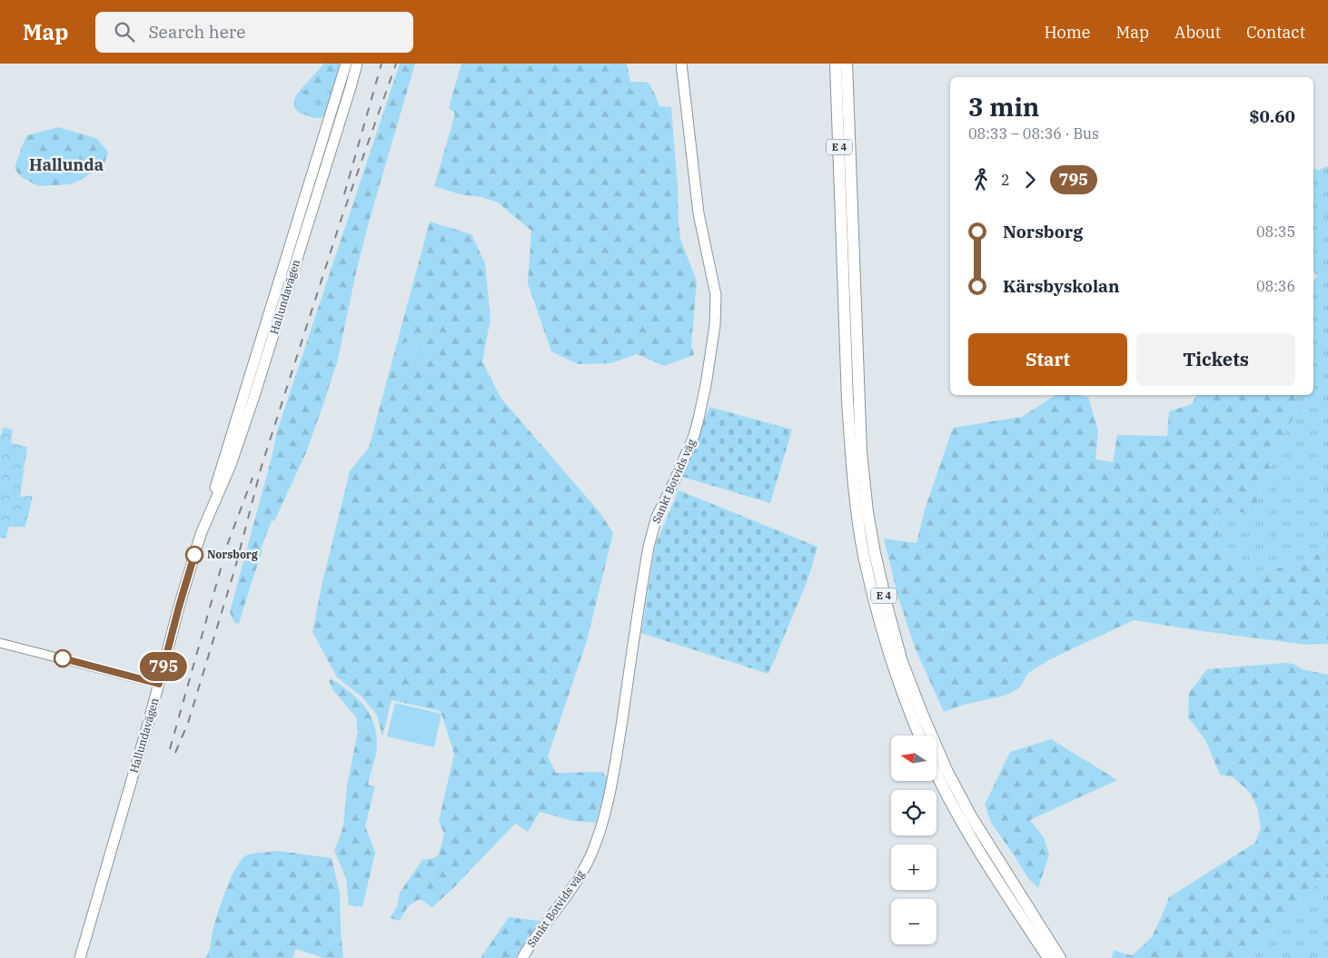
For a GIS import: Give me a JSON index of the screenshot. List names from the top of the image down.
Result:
{
  "streets": {
    "highway": ["E 4"],
    "main road": ["Hallundavägen", "Sankt Botvids väg"]
  },
  "districts": ["Hallunda"],
  "places": ["Norsborg"],
  "lines": ["bus line 795"],
  "north": "left",
  "page": {
    "header": "Map",
    "search": "Search here",
    "nav": [
      "Home",
      "Map",
      "About",
      "Contact"
    ],
    "on_map": "795",
    "heading": ["3 min", "08:33 – 08:36 · Bus", "$0.60"],
    "legs": ["2", "795"],
    "list": [
      {
        "name": "Norsborg",
        "value": "08:35"
      },
      {
        "name": "Kärsbyskolan",
        "value": "08:36"
      }
    ],
    "buttons": ["Start", "Tickets"],
    "map_buttons": ["+", "−"]
  }
}
